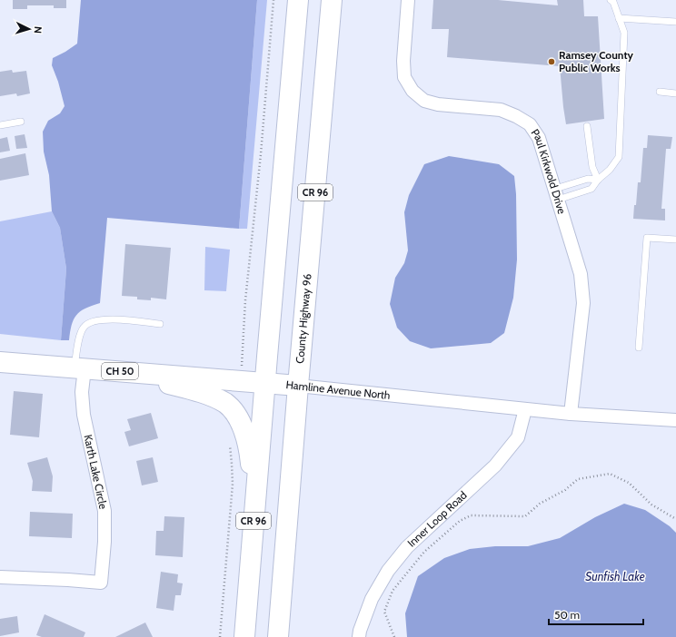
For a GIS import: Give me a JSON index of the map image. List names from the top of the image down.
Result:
{
  "streets": {
    "main road": [
      "CR 96",
      "County Highway 96",
      "CH 50",
      "Hamline Avenue North"
    ],
    "street": ["Paul Kirkwold Drive", "Karth Lake Circle", "Inner Loop Road"]
  },
  "crossings": [
    ["Paul Kirkwold Drive", "Hamline Avenue North"],
    ["CR 96", "Hamline Avenue North"],
    ["County Highway 96", "Hamline Avenue North"],
    ["Hamline Avenue North", "Karth Lake Circle"],
    ["Hamline Avenue North", "Inner Loop Road"]
  ],
  "water": ["Sunfish Lake"],
  "places": ["Ramsey County Public Works"],
  "scale_bar": "50 m",
  "north": "right"
}
